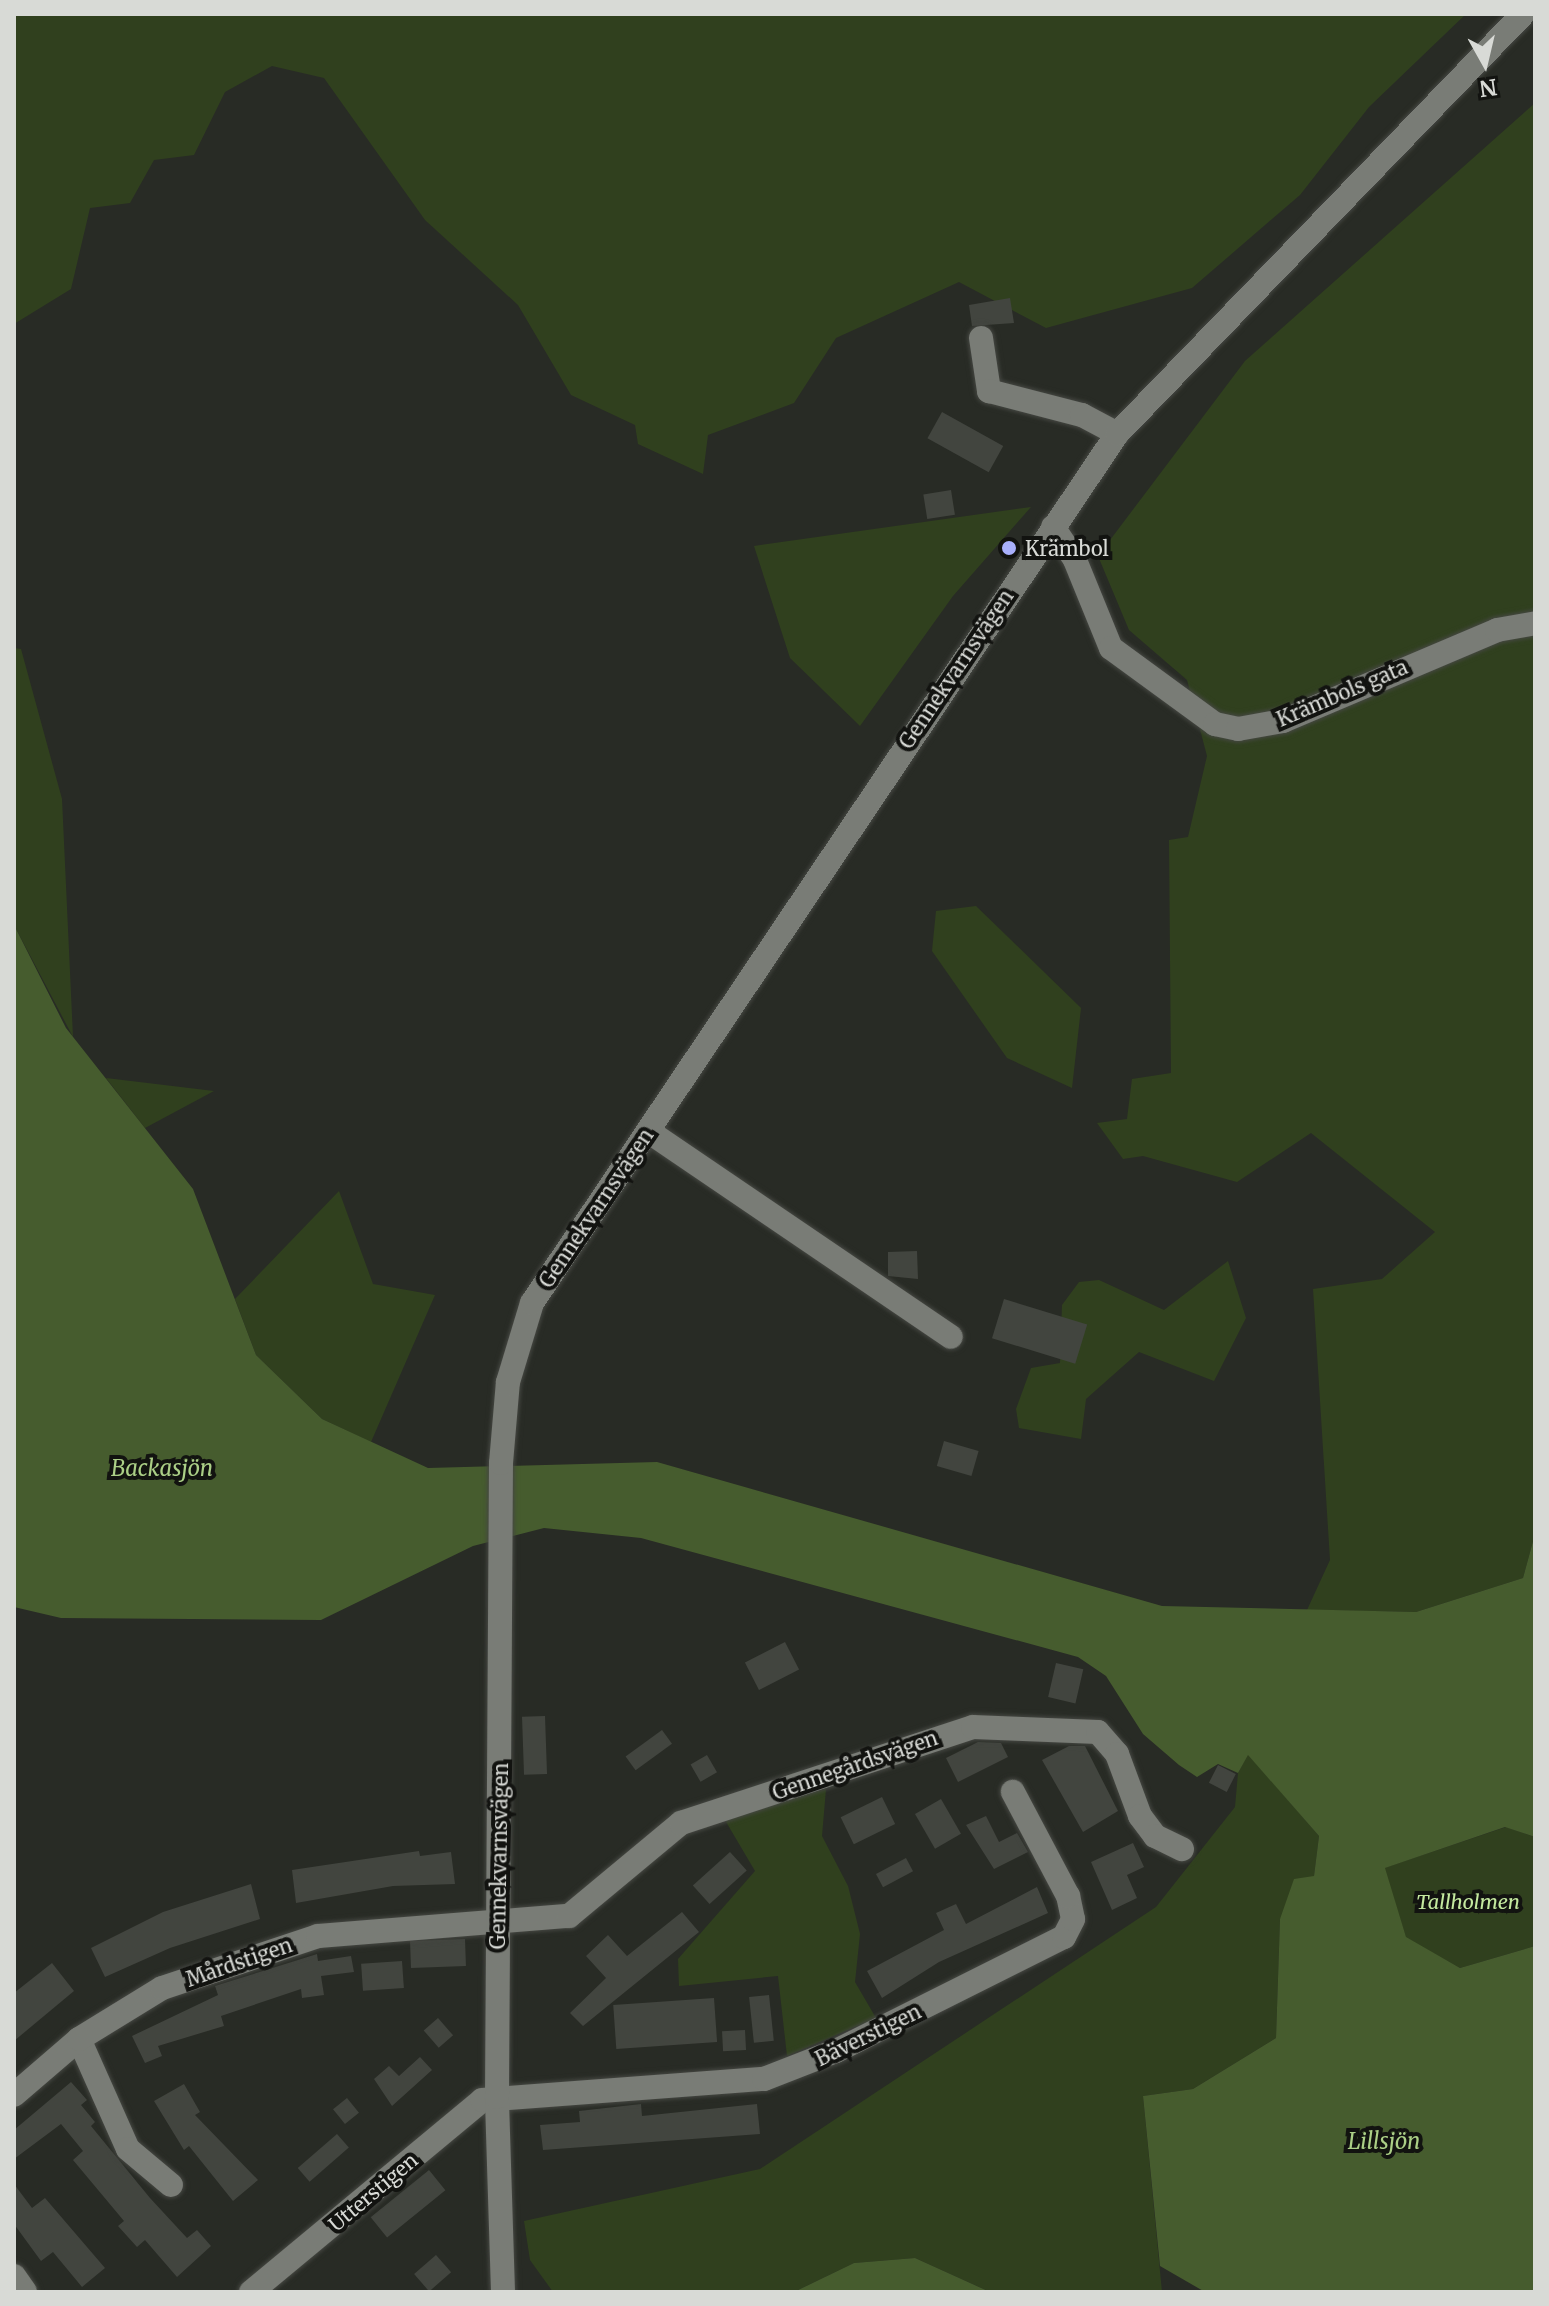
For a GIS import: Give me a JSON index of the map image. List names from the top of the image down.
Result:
{
  "streets": {
    "street": [
      "Gennekvarnsvägen",
      "Krämbols gata",
      "Gennegårdsvägen",
      "Mårdstigen",
      "Bäverstigen",
      "Utterstigen"
    ]
  },
  "crossings": [
    ["Gennekvarnsvägen", "Krämbols gata"],
    ["Gennekvarnsvägen", "Gennegårdsvägen"],
    ["Gennekvarnsvägen", "Mårdstigen"],
    ["Gennekvarnsvägen", "Bäverstigen"],
    ["Gennekvarnsvägen", "Utterstigen"],
    ["Gennegårdsvägen", "Mårdstigen"],
    ["Bäverstigen", "Utterstigen"]
  ],
  "water": ["Backasjön", "Lillsjön"],
  "parks": ["Tallholmen"],
  "places": ["Krämbol"],
  "north": "bottom"
}
